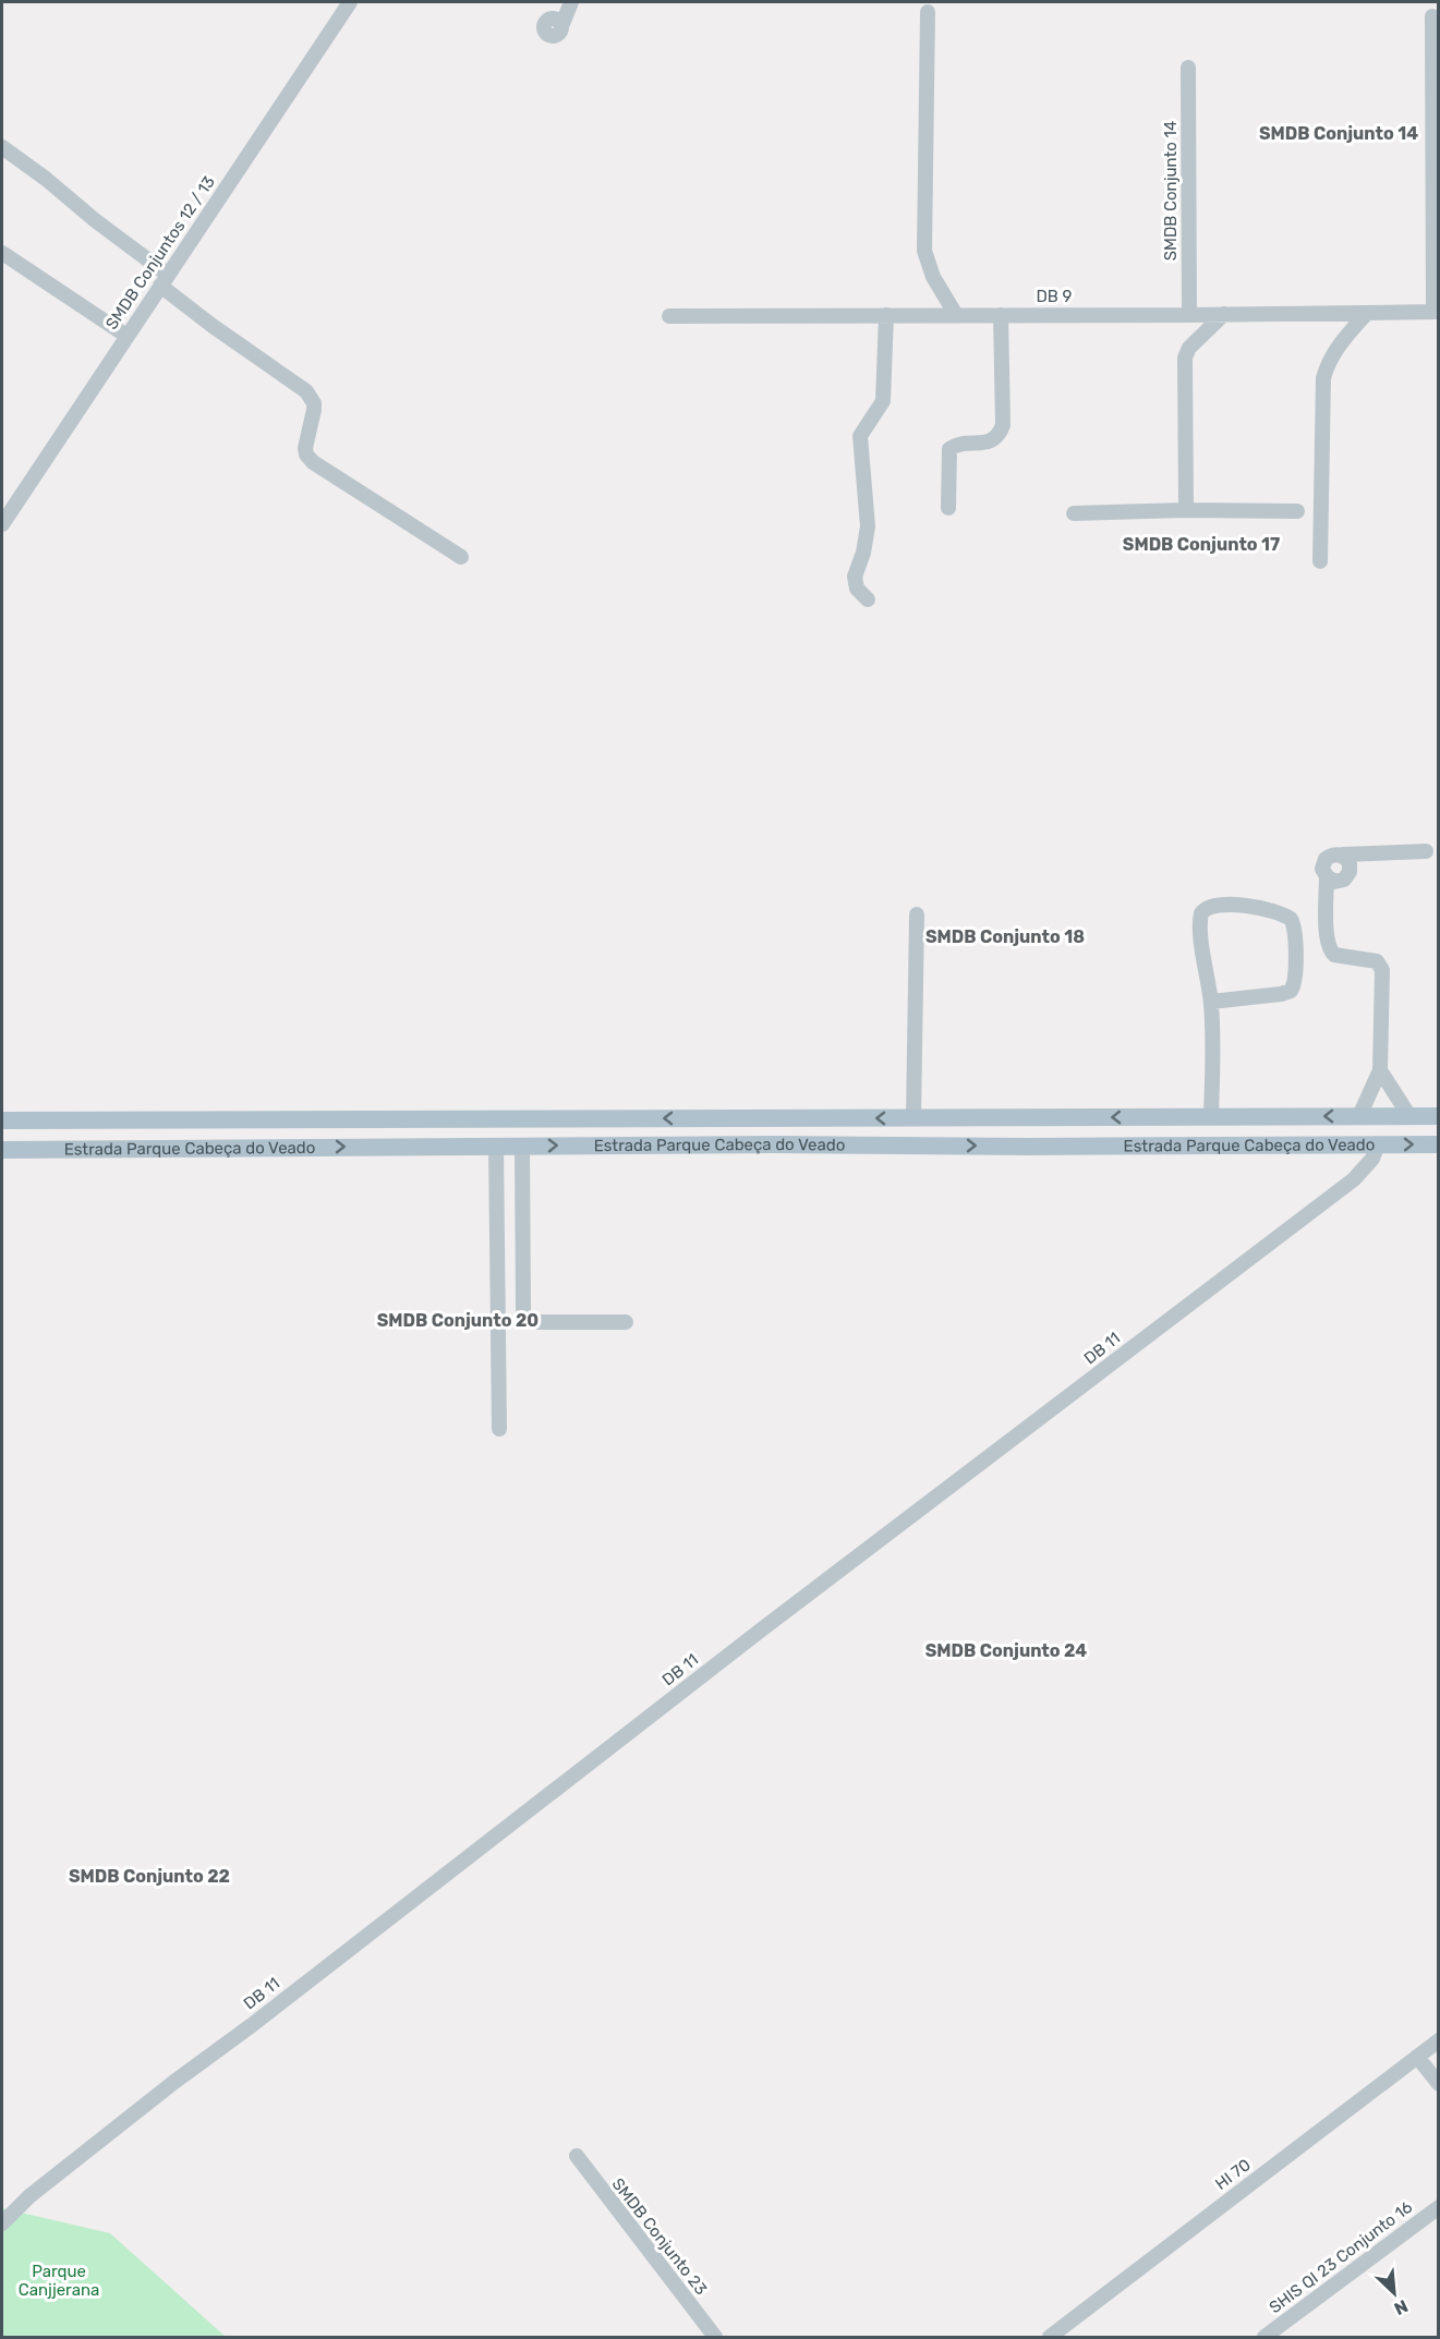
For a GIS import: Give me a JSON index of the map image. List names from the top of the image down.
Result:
{
  "streets": {
    "main road": ["Estrada Parque Cabeça do Veado"],
    "street": [
      "SMDB Conjunto 14",
      "SMDB Conjuntos 12 / 13",
      "DB 9",
      "DB 11",
      "HI 70",
      "SMDB Conjunto 23",
      "SHIS QI 23 Conjunto 16"
    ]
  },
  "crossings": [
    ["SMDB Conjunto 14", "DB 9"],
    ["Estrada Parque Cabeça do Veado", "DB 11"]
  ],
  "districts": [
    "SMDB Conjunto 14",
    "SMDB Conjunto 17",
    "SMDB Conjunto 18",
    "SMDB Conjunto 20",
    "SMDB Conjunto 24",
    "SMDB Conjunto 22"
  ],
  "parks": ["Parque Canjjerana"],
  "north": "bottom right"
}
